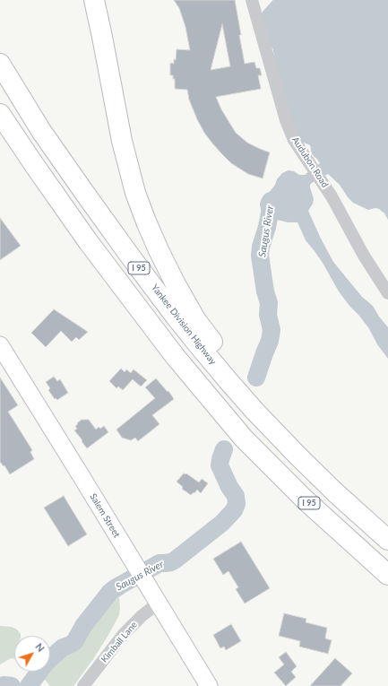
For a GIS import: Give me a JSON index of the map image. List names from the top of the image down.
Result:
{
  "streets": {
    "highway": ["I 95", "Yankee Division Highway"],
    "main road": ["Salem Street"],
    "street": ["Audubon Road", "Kimball Lane"]
  },
  "crossings": [
    ["Salem Street", "Kimball Lane"]
  ],
  "water": ["Saugus River"],
  "north": "top right"
}
